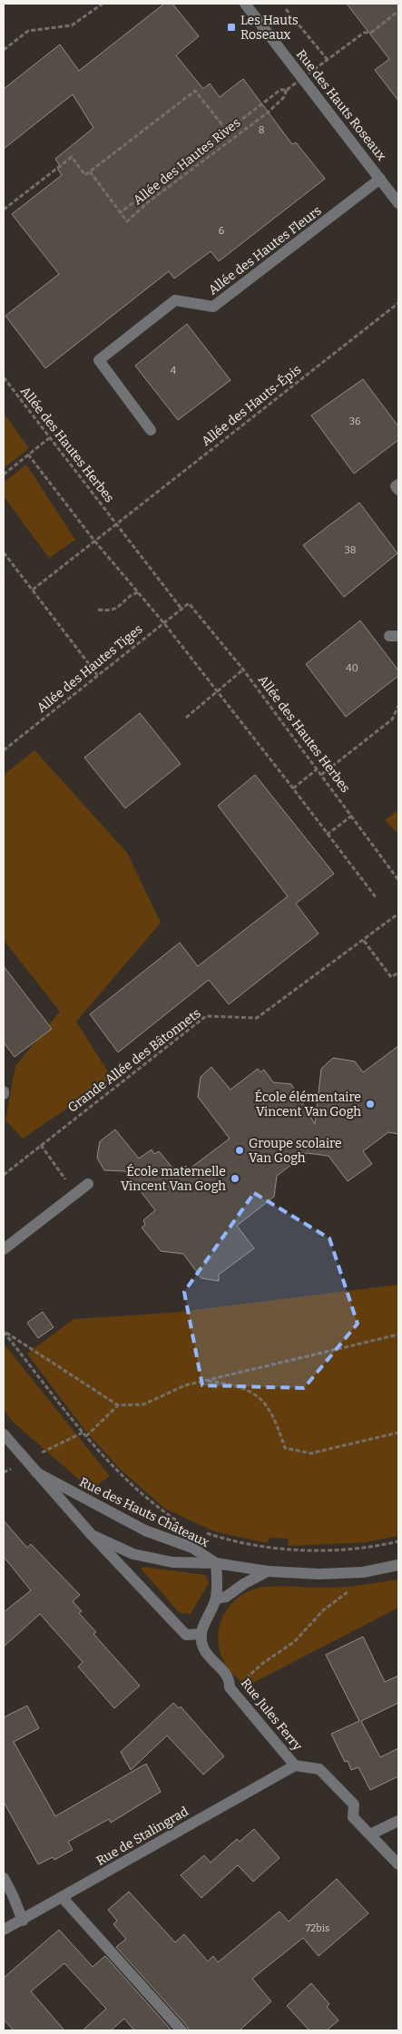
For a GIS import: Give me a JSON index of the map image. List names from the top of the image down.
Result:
{
  "streets": {
    "street": [
      "Rue des Hauts Roseaux",
      "Allée des Hautes Fleurs",
      "Rue des Hauts Châteaux",
      "Rue Jules Ferry",
      "Rue de Stalingrad"
    ],
    "path": [
      "Allée des Hautes Rives",
      "Allée des Hauts-Épis",
      "Allée des Hautes Herbes",
      "Allée des Hautes Tiges",
      "Grande Allée des Bâtonnets"
    ]
  },
  "crossings": [
    ["Rue des Hauts Roseaux", "Allée des Hautes Fleurs"],
    ["Allée des Hauts-Épis", "Allée des Hautes Herbes"],
    ["Allée des Hautes Herbes", "Allée des Hautes Tiges"],
    ["Rue des Hauts Châteaux", "Rue Jules Ferry"],
    ["Rue Jules Ferry", "Rue de Stalingrad"]
  ],
  "places": {
    "transit": ["Les Hauts Roseaux"],
    "other": ["École élémentaire Vincent Van Gogh", "Groupe scolaire Van Gogh", "École maternelle Vincent Van Gogh"]
  },
  "house_numbers": [
    "8",
    "6",
    "4",
    "36",
    "38",
    "40",
    "72bis"
  ]
}
